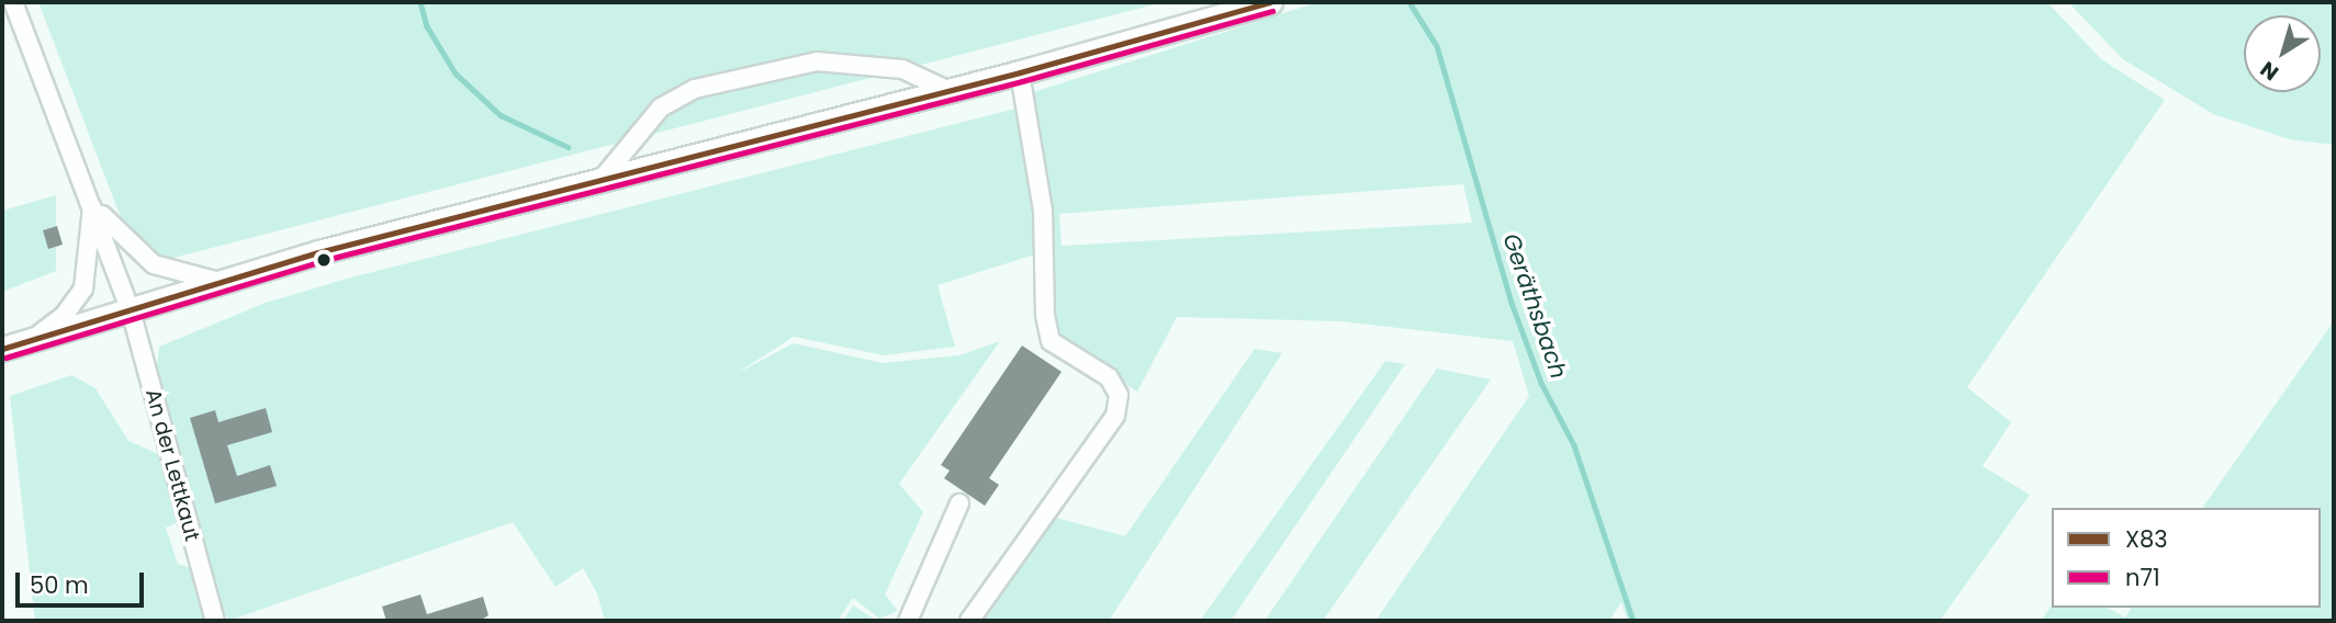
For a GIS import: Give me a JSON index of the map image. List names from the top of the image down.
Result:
{
  "streets": {
    "street": ["An der Lettkaut"]
  },
  "water": ["Geräthsbach"],
  "lines": ["transit line X83", "transit line n71"],
  "legend": ["X83", "n71"],
  "scale_bar": "50 m",
  "north": "bottom left"
}
